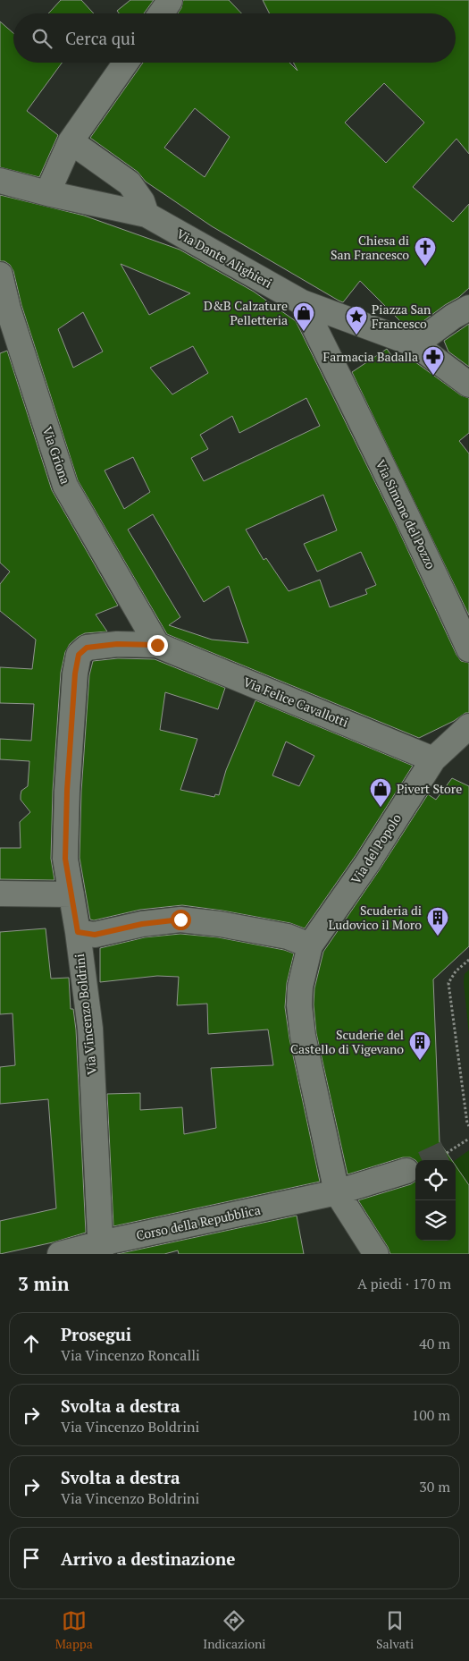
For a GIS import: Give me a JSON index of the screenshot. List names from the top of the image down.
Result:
{
  "streets": {
    "street": [
      "Via Dante Alighieri",
      "Via Griona",
      "Via Simone del Pozzo",
      "Via Felice Cavallotti",
      "Via del Popolo",
      "Via Vincenzo Boldrini",
      "Corso della Repubblica"
    ]
  },
  "crossings": [
    ["Via Dante Alighieri", "Via Simone del Pozzo"],
    ["Via Griona", "Via Felice Cavallotti"],
    ["Via Griona", "Via Vincenzo Boldrini"],
    ["Via Felice Cavallotti", "Via del Popolo"],
    ["Via Felice Cavallotti", "Via Vincenzo Boldrini"],
    ["Via del Popolo", "Corso della Repubblica"],
    ["Via Vincenzo Boldrini", "Corso della Repubblica"]
  ],
  "places": {
    "church": ["Chiesa di San Francesco"],
    "shop": ["D&B Calzature Pelletteria", "Pivert Store"],
    "place": ["Piazza San Francesco"],
    "pharmacy": ["Farmacia Badalla"],
    "building": ["Scuderia di Ludovico il Moro", "Scuderie del Castello di Vigevano"]
  },
  "page": {
    "search": "Cerca qui",
    "heading": ["3 min", "A piedi · 170 m"],
    "list": [
      ["Prosegui", "Via Vincenzo Roncalli", "40 m"],
      ["Svolta a destra", "Via Vincenzo Boldrini", "100 m"],
      ["Svolta a destra", "Via Vincenzo Boldrini", "30 m"],
      "Arrivo a destinazione"
    ],
    "nav": ["Mappa", "Indicazioni", "Salvati"]
  }
}
